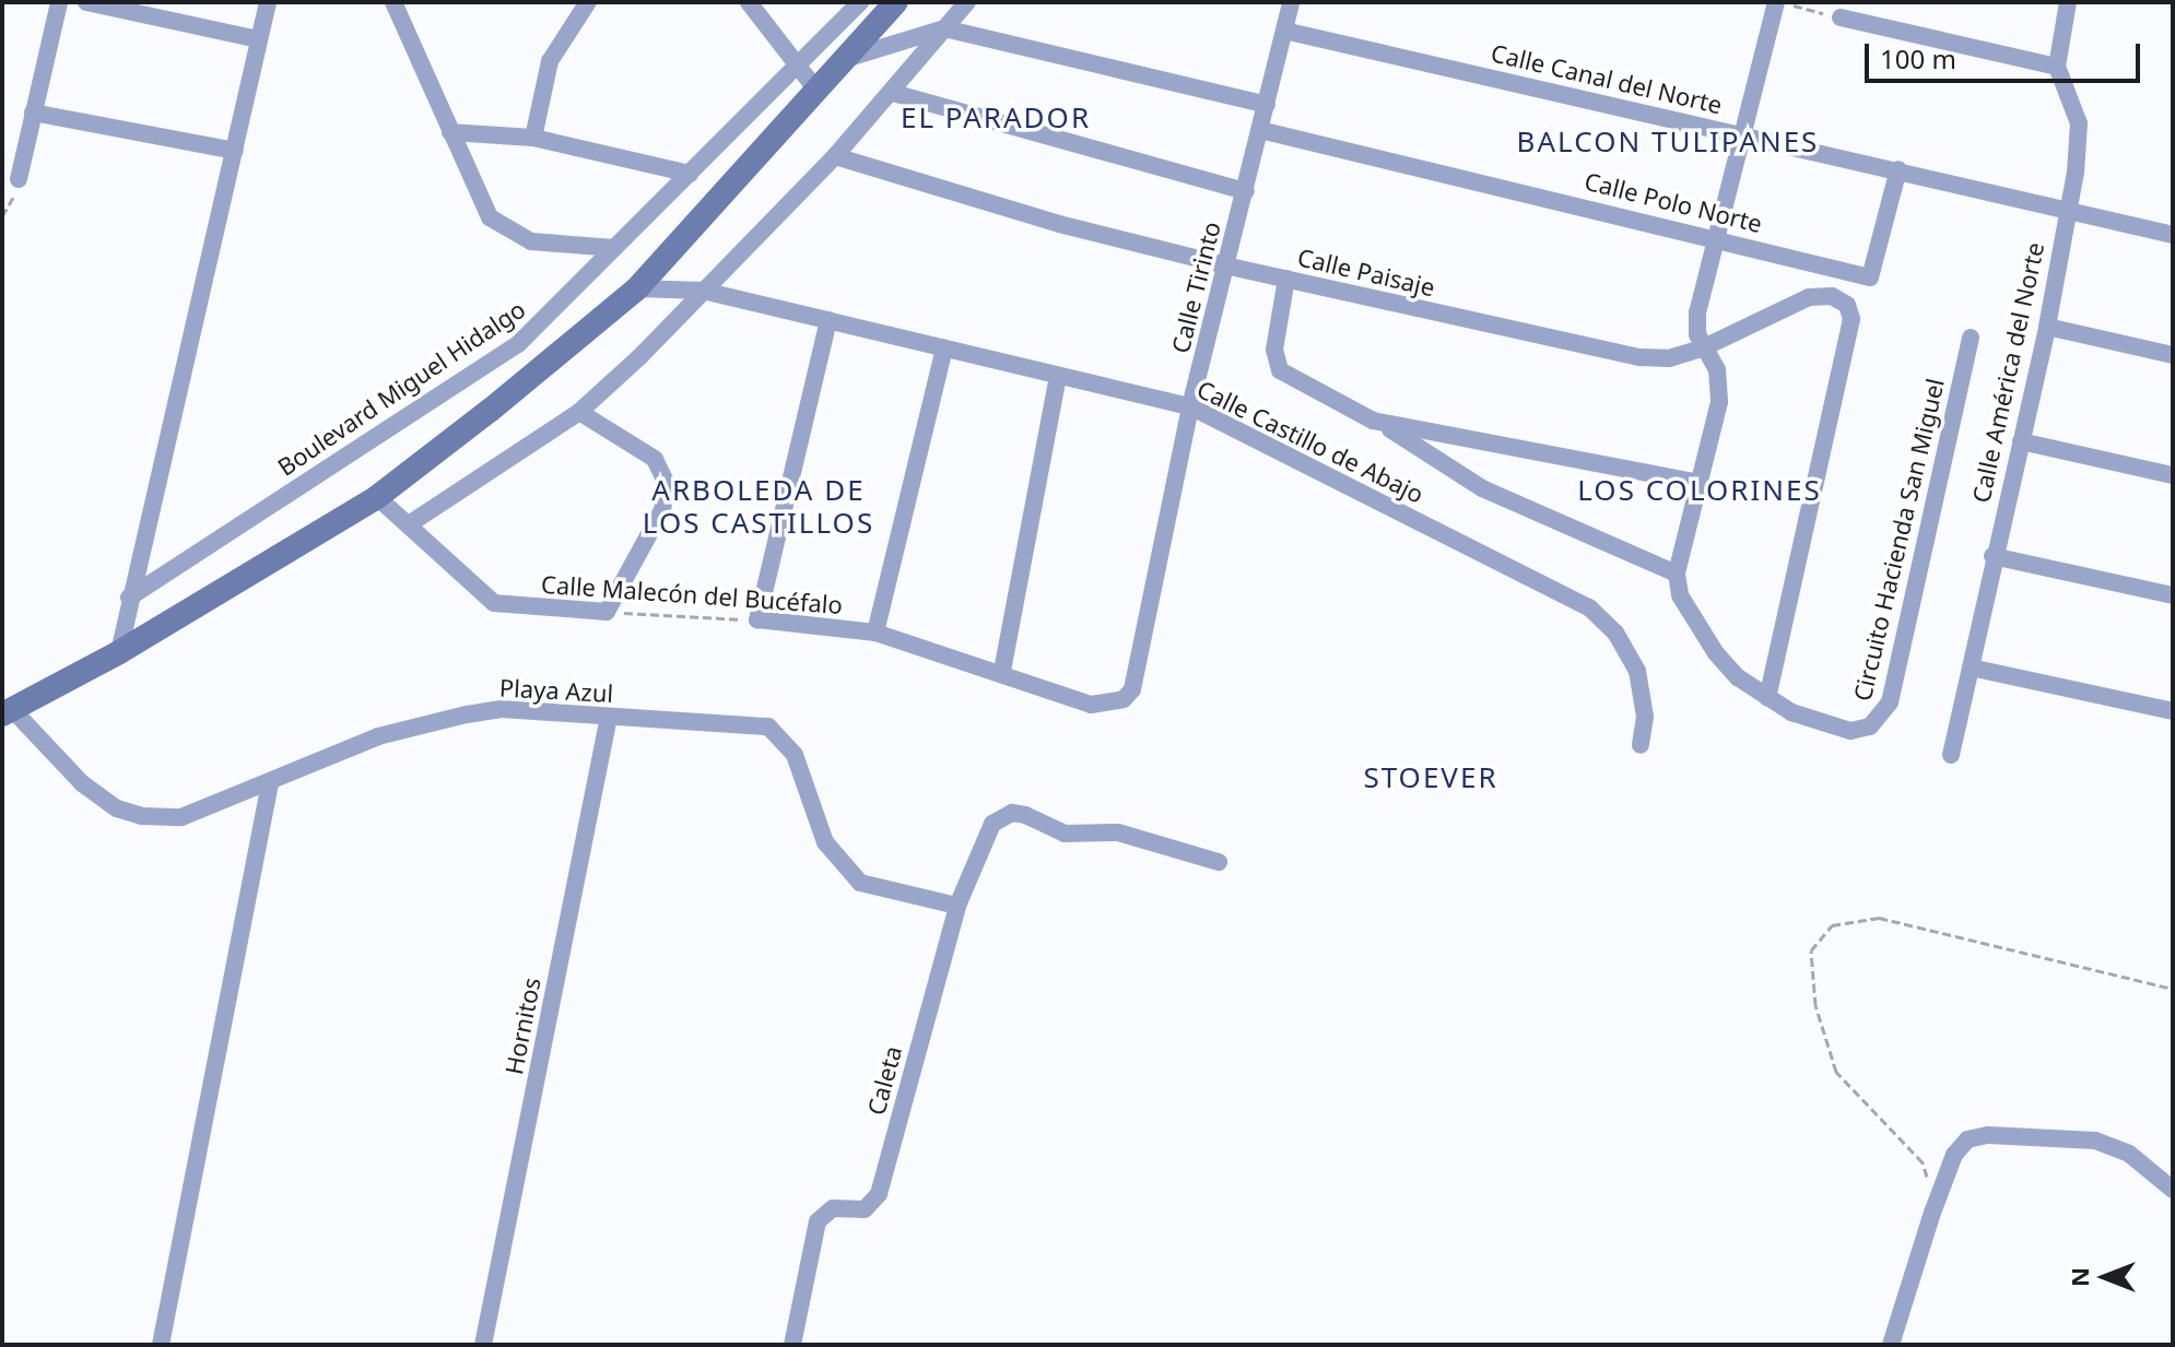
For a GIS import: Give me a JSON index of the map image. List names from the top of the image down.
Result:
{
  "streets": {
    "street": [
      "Calle Canal del Norte",
      "Calle Polo Norte",
      "Calle Paisaje",
      "Calle Tirinto",
      "Calle América del Norte",
      "Boulevard Miguel Hidalgo",
      "Calle Castillo de Abajo",
      "Circuito Hacienda San Miguel",
      "Calle Malecón del Bucéfalo",
      "Playa Azul",
      "Hornitos",
      "Caleta"
    ]
  },
  "crossings": [
    ["Calle Canal del Norte", "Calle Polo Norte"],
    ["Calle Canal del Norte", "Calle Tirinto"],
    ["Calle Canal del Norte", "Calle América del Norte"],
    ["Calle Polo Norte", "Calle Tirinto"],
    ["Calle Paisaje", "Calle Tirinto"],
    ["Calle Paisaje", "Circuito Hacienda San Miguel"],
    ["Calle Tirinto", "Calle Castillo de Abajo"],
    ["Calle Tirinto", "Calle Malecón del Bucéfalo"],
    ["Playa Azul", "Hornitos"],
    ["Playa Azul", "Caleta"]
  ],
  "districts": [
    "EL PARADOR",
    "BALCON TULIPANES",
    "ARBOLEDA DE LOS CASTILLOS",
    "LOS COLORINES",
    "STOEVER"
  ],
  "scale_bar": "100 m",
  "north": "left"
}
